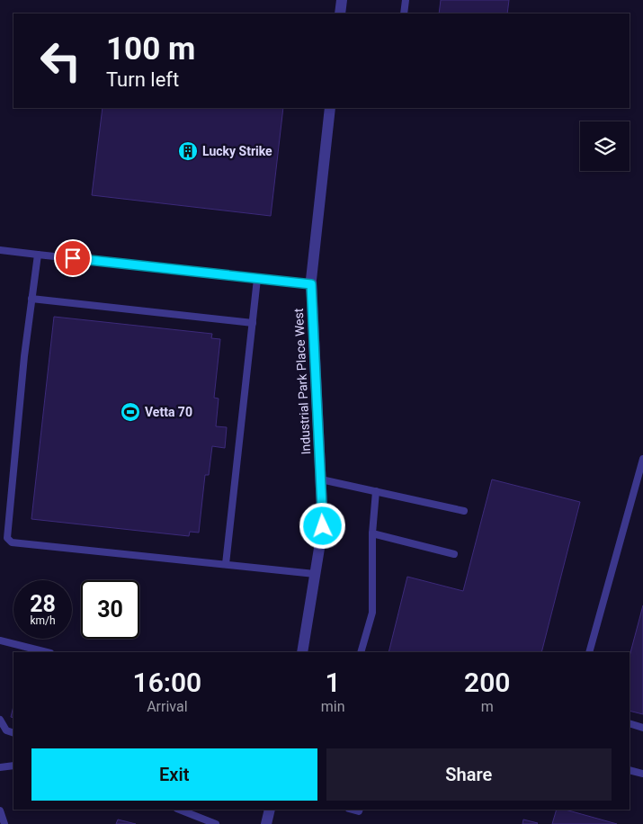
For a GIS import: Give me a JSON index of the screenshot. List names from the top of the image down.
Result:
{
  "streets": {
    "street": ["Industrial Park Place West"]
  },
  "places": {
    "building": ["Lucky Strike"],
    "sports": ["Vetta 70"]
  },
  "page": {
    "turn": ["100 m", "Turn left"],
    "speed": "28 km/h",
    "limit": "30",
    "eta": [
      "16:00",
      "Arrival",
      "1",
      "min",
      "200",
      "m"
    ],
    "buttons": ["Exit", "Share"]
  }
}
